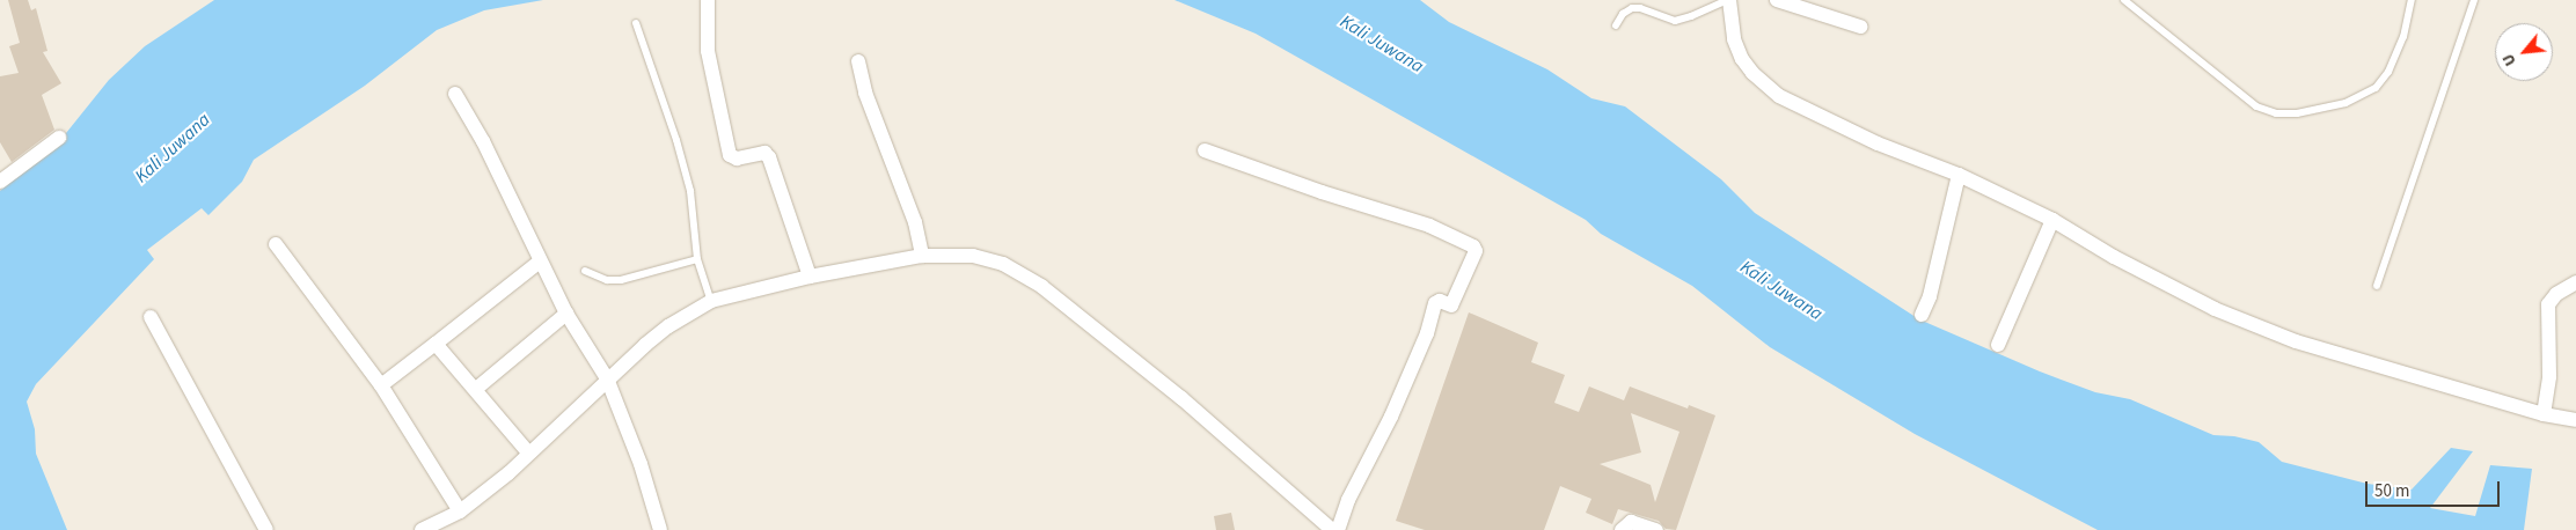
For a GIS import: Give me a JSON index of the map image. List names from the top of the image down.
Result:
{
  "water": ["Kali Juwana"],
  "scale_bar": "50 m",
  "north": "bottom left"
}
